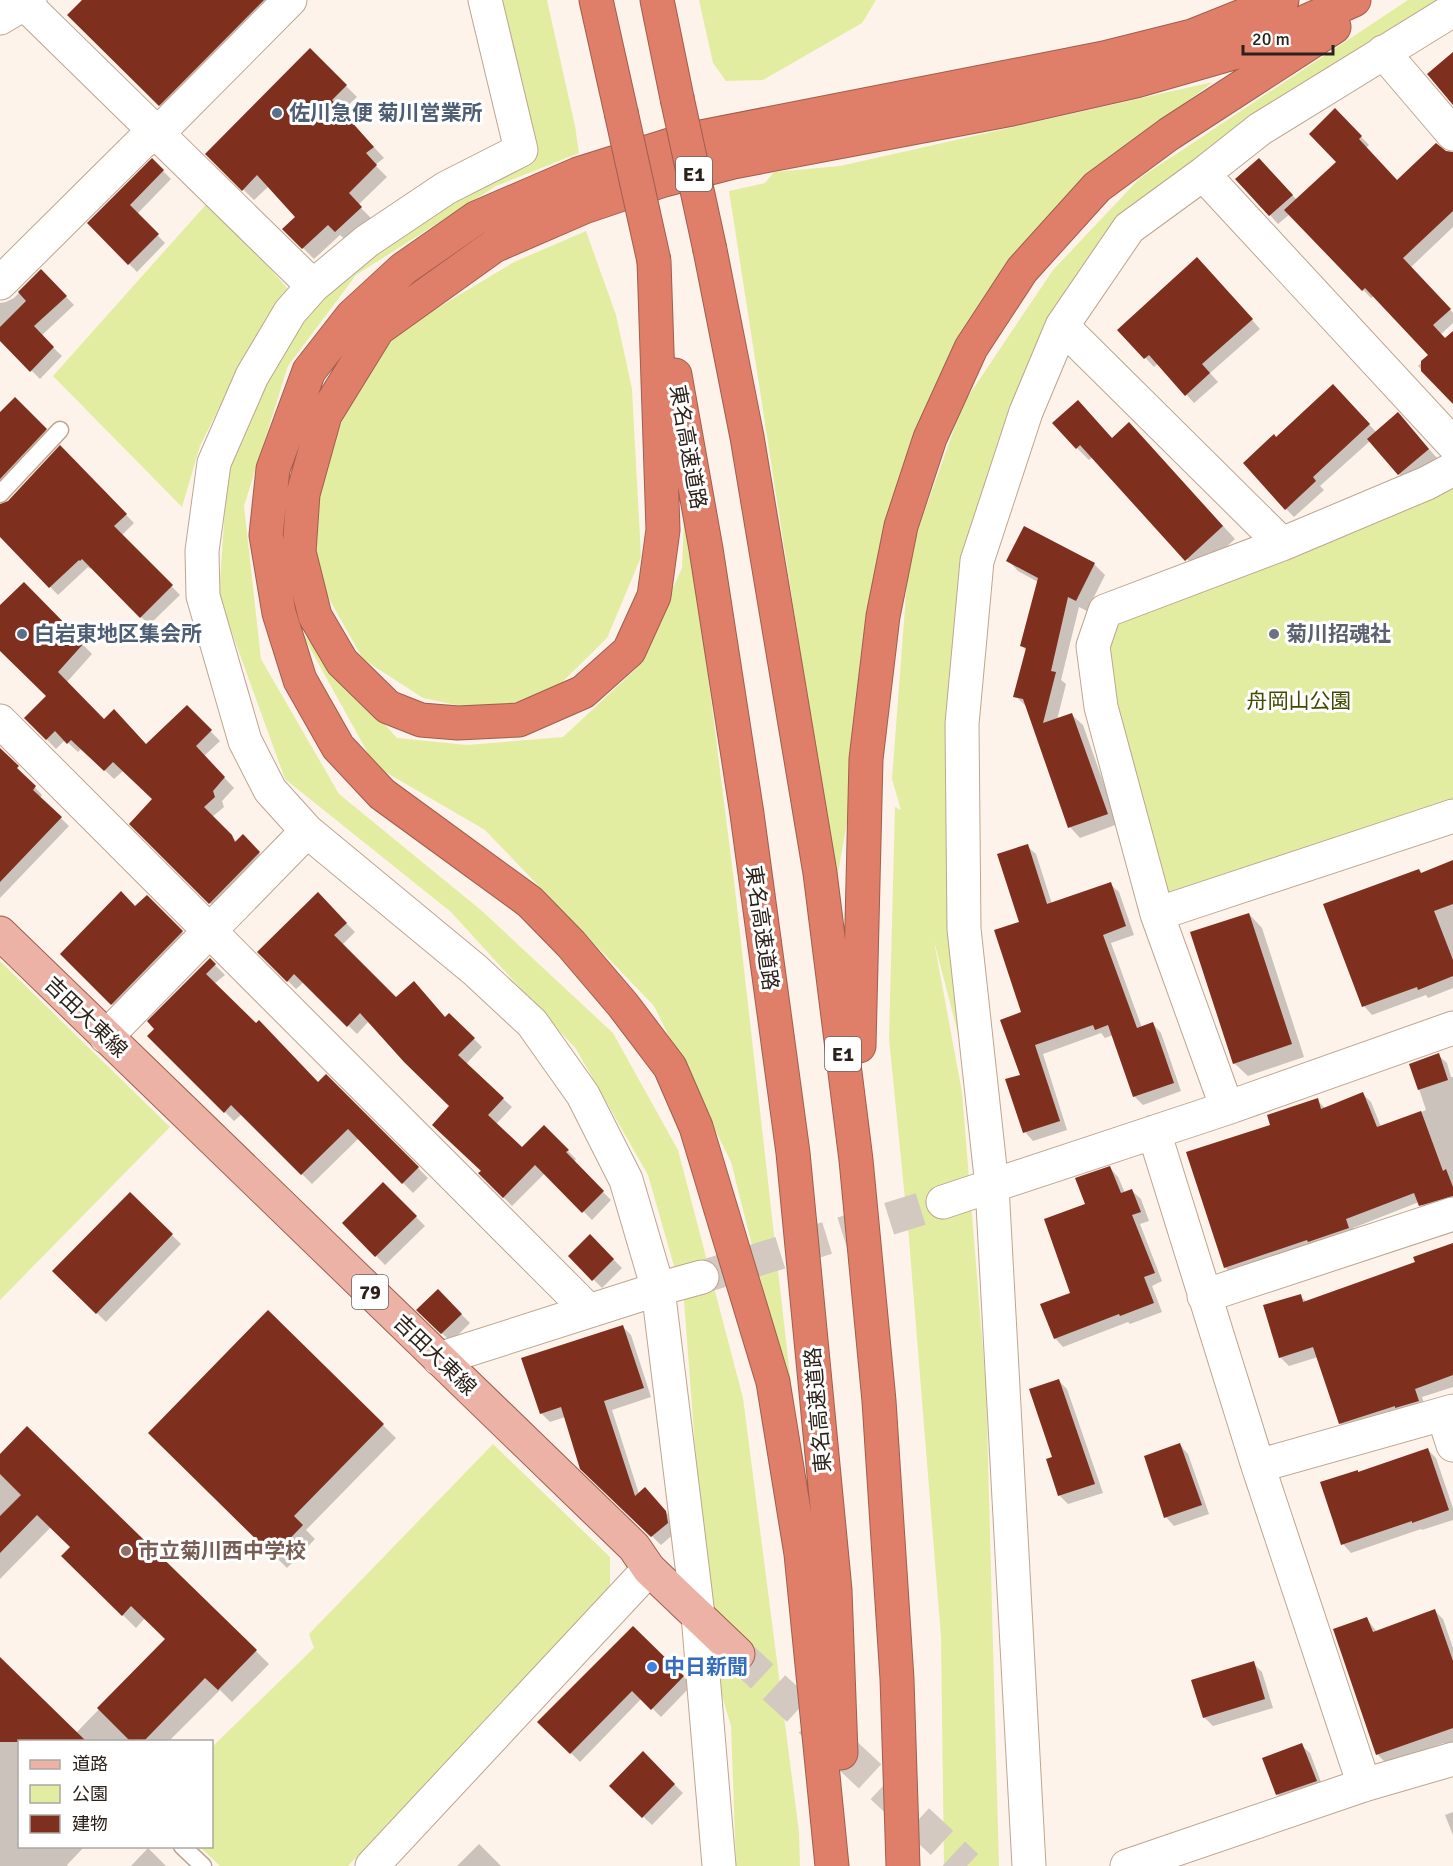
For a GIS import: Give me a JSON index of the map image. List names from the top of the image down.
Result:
{
  "streets": {
    "highway": ["E1", "東名高速道路"],
    "main road": ["吉田大東線", "79"]
  },
  "parks": ["舟岡山公園"],
  "places": [
    "佐川急便 菊川営業所",
    "白岩東地区集会所",
    "菊川招魂社",
    "市立菊川西中学校",
    "中日新聞"
  ],
  "legend": ["道路", "公園", "建物"],
  "scale_bar": "20 m"
}
